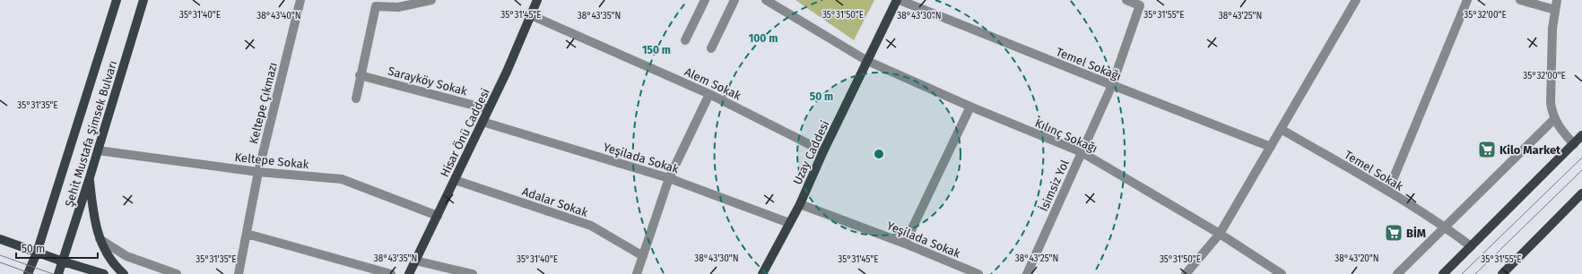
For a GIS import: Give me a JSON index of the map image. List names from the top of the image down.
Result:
{
  "streets": {
    "main road": ["Hisar Önü Caddesi", "Şehit Mustafa Şimsek Bulvarı", "Uzay Caddesi"],
    "street": [
      "Temel Sokağı",
      "Sarayköy Sokak",
      "Alem Sokak",
      "Keltepe Çıkmazı",
      "Kılınç Sokağı",
      "Yeşilada Sokak",
      "Keltepe Sokak",
      "Temel Sokak",
      "İsimsiz Yol",
      "Adalar Sokak"
    ]
  },
  "crossings": [
    ["Temel Sokağı", "İsimsiz Yol"],
    ["Sarayköy Sokak", "Hisar Önü Caddesi"],
    ["Alem Sokak", "Hisar Önü Caddesi"],
    ["Alem Sokak", "Uzay Caddesi"],
    ["Keltepe Çıkmazı", "Keltepe Sokak"],
    ["Hisar Önü Caddesi", "Yeşilada Sokak"],
    ["Hisar Önü Caddesi", "Keltepe Sokak"],
    ["Hisar Önü Caddesi", "Adalar Sokak"],
    ["Şehit Mustafa Şimsek Bulvarı", "Keltepe Sokak"],
    ["Kılınç Sokağı", "Uzay Caddesi"],
    ["Kılınç Sokağı", "İsimsiz Yol"],
    ["Uzay Caddesi", "Yeşilada Sokak"]
  ],
  "places": {
    "supermarket": ["Kilo Market", "BİM"]
  },
  "scale_bar": "50 m",
  "coordinates": [
    "35°31'40\"E",
    "35°31'45\"E",
    "35°31'50\"E",
    "35°31'55\"E",
    "35°32'00\"E",
    "38°43'30\"N",
    "38°43'25\"N",
    "38°43'40\"N",
    "38°43'35\"N",
    "35°31'35\"E",
    "38°43'20\"N"
  ],
  "rings": ["100 m", "150 m", "50 m"]
}
